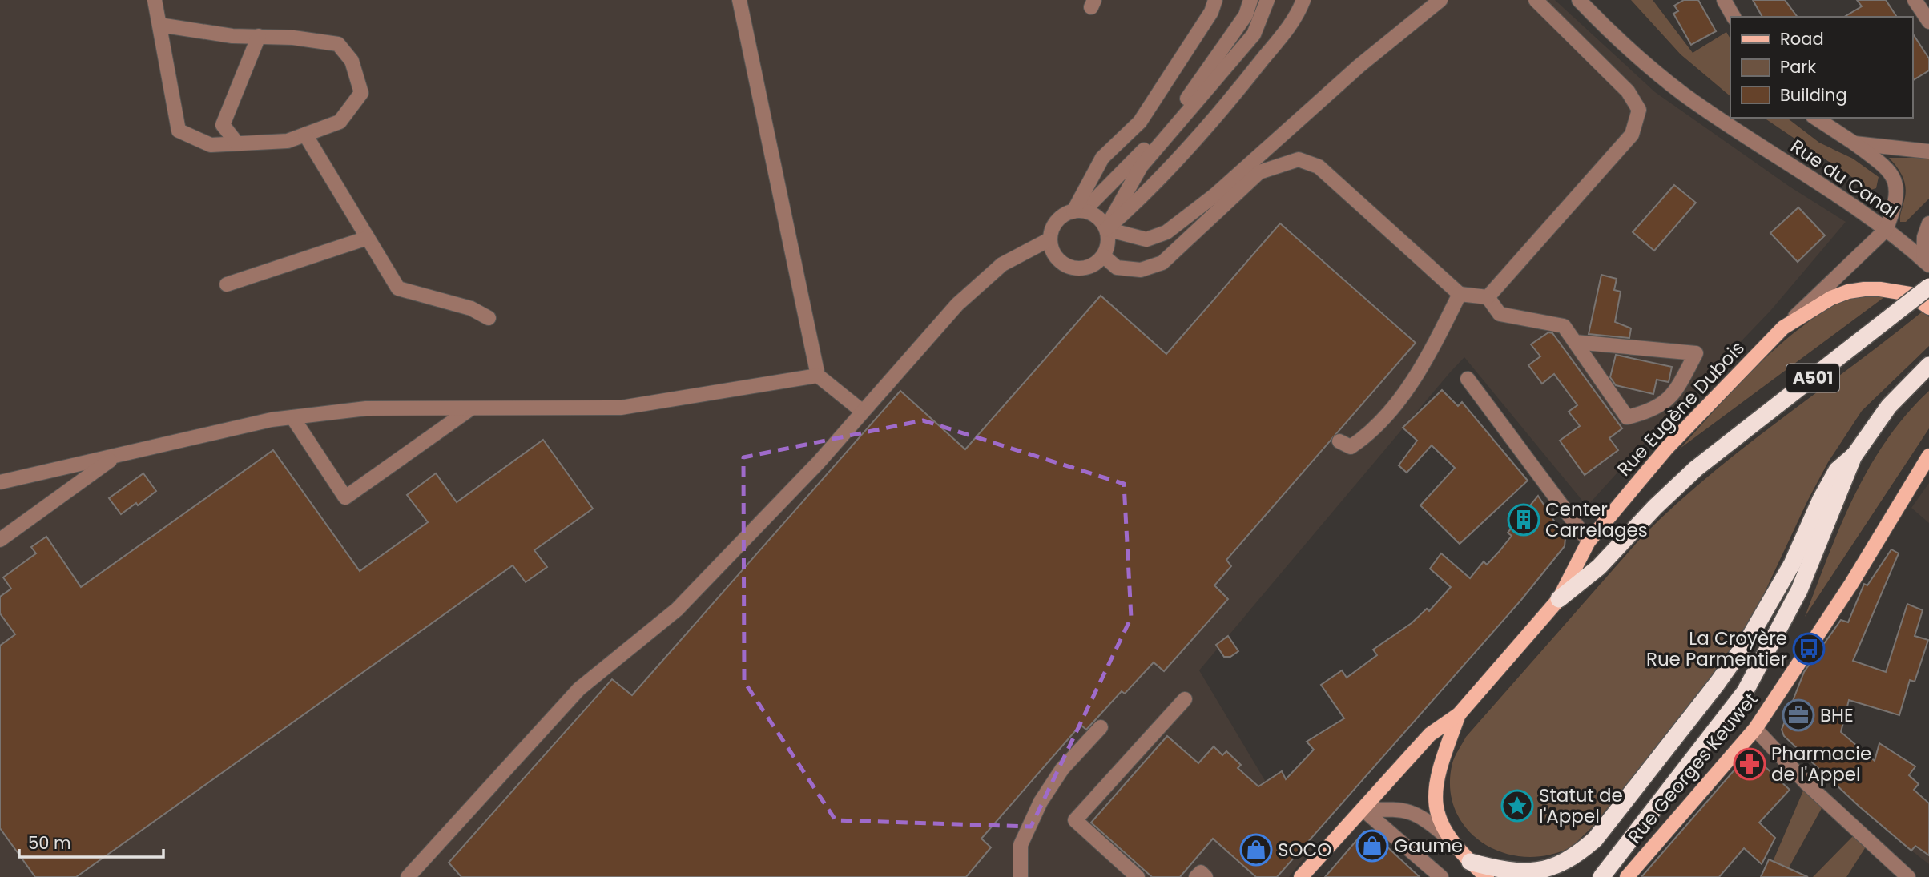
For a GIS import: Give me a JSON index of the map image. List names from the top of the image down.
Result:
{
  "streets": {
    "highway": ["A501"],
    "main road": ["Rue Eugène Dubois", "Rue Georges Keuwet"],
    "street": ["Rue du Canal"]
  },
  "crossings": [
    ["Rue du Canal", "Rue Eugène Dubois"],
    ["A501", "Rue Eugène Dubois"]
  ],
  "places": {
    "building": ["Center Carrelages"],
    "bus stop": ["La Croyère Rue Parmentier"],
    "office": ["BHE"],
    "pharmacy": ["Pharmacie de l'Appel"],
    "place": ["Statut de l'Appel"],
    "shop": ["Gaume", "SOCO"]
  },
  "legend": ["Road", "Park", "Building"],
  "scale_bar": "50 m"
}
